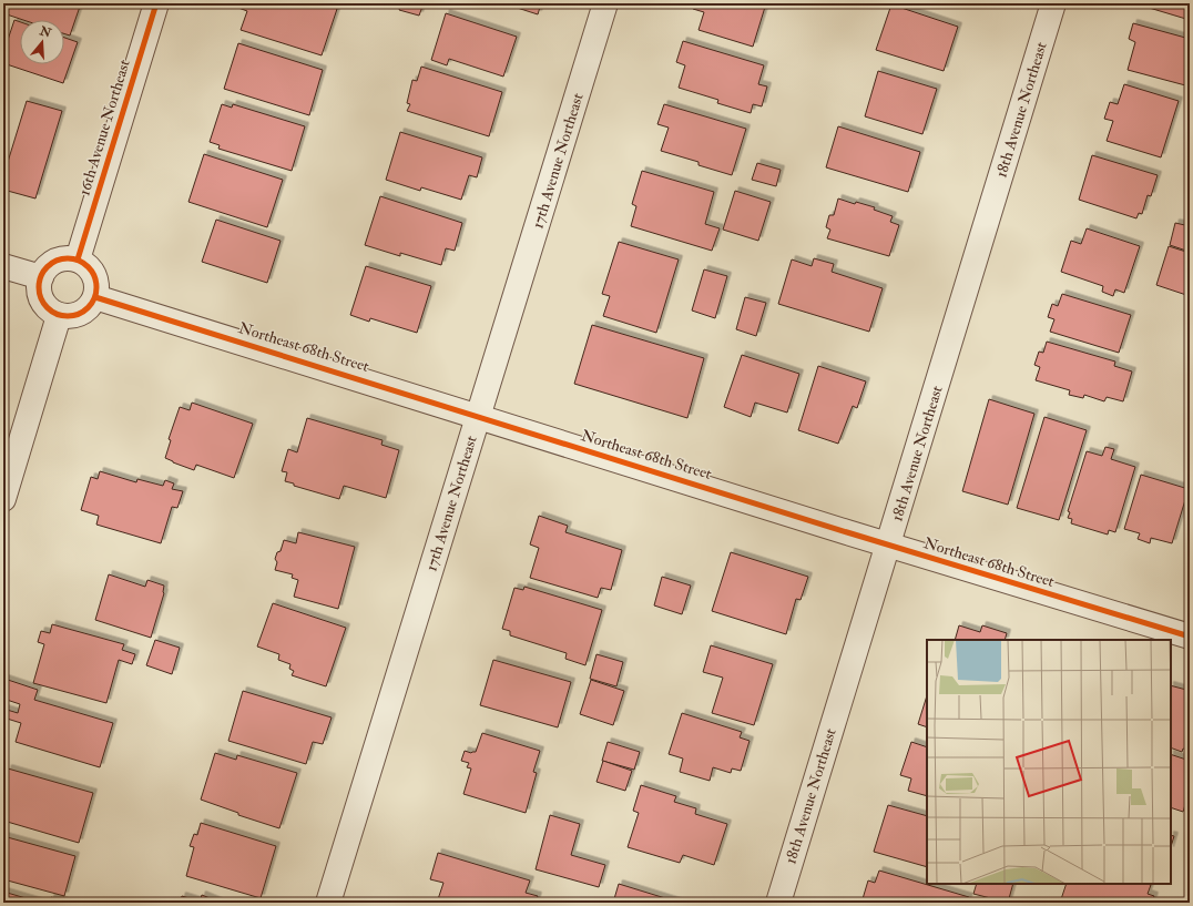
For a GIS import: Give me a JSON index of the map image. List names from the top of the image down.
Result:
{
  "streets": {
    "street": [
      "18th Avenue Northeast",
      "16th Avenue Northeast",
      "17th Avenue Northeast",
      "Northeast 68th Street"
    ]
  },
  "crossings": [
    ["18th Avenue Northeast", "Northeast 68th Street"],
    ["16th Avenue Northeast", "Northeast 68th Street"],
    ["17th Avenue Northeast", "Northeast 68th Street"]
  ],
  "north": "top"
}
